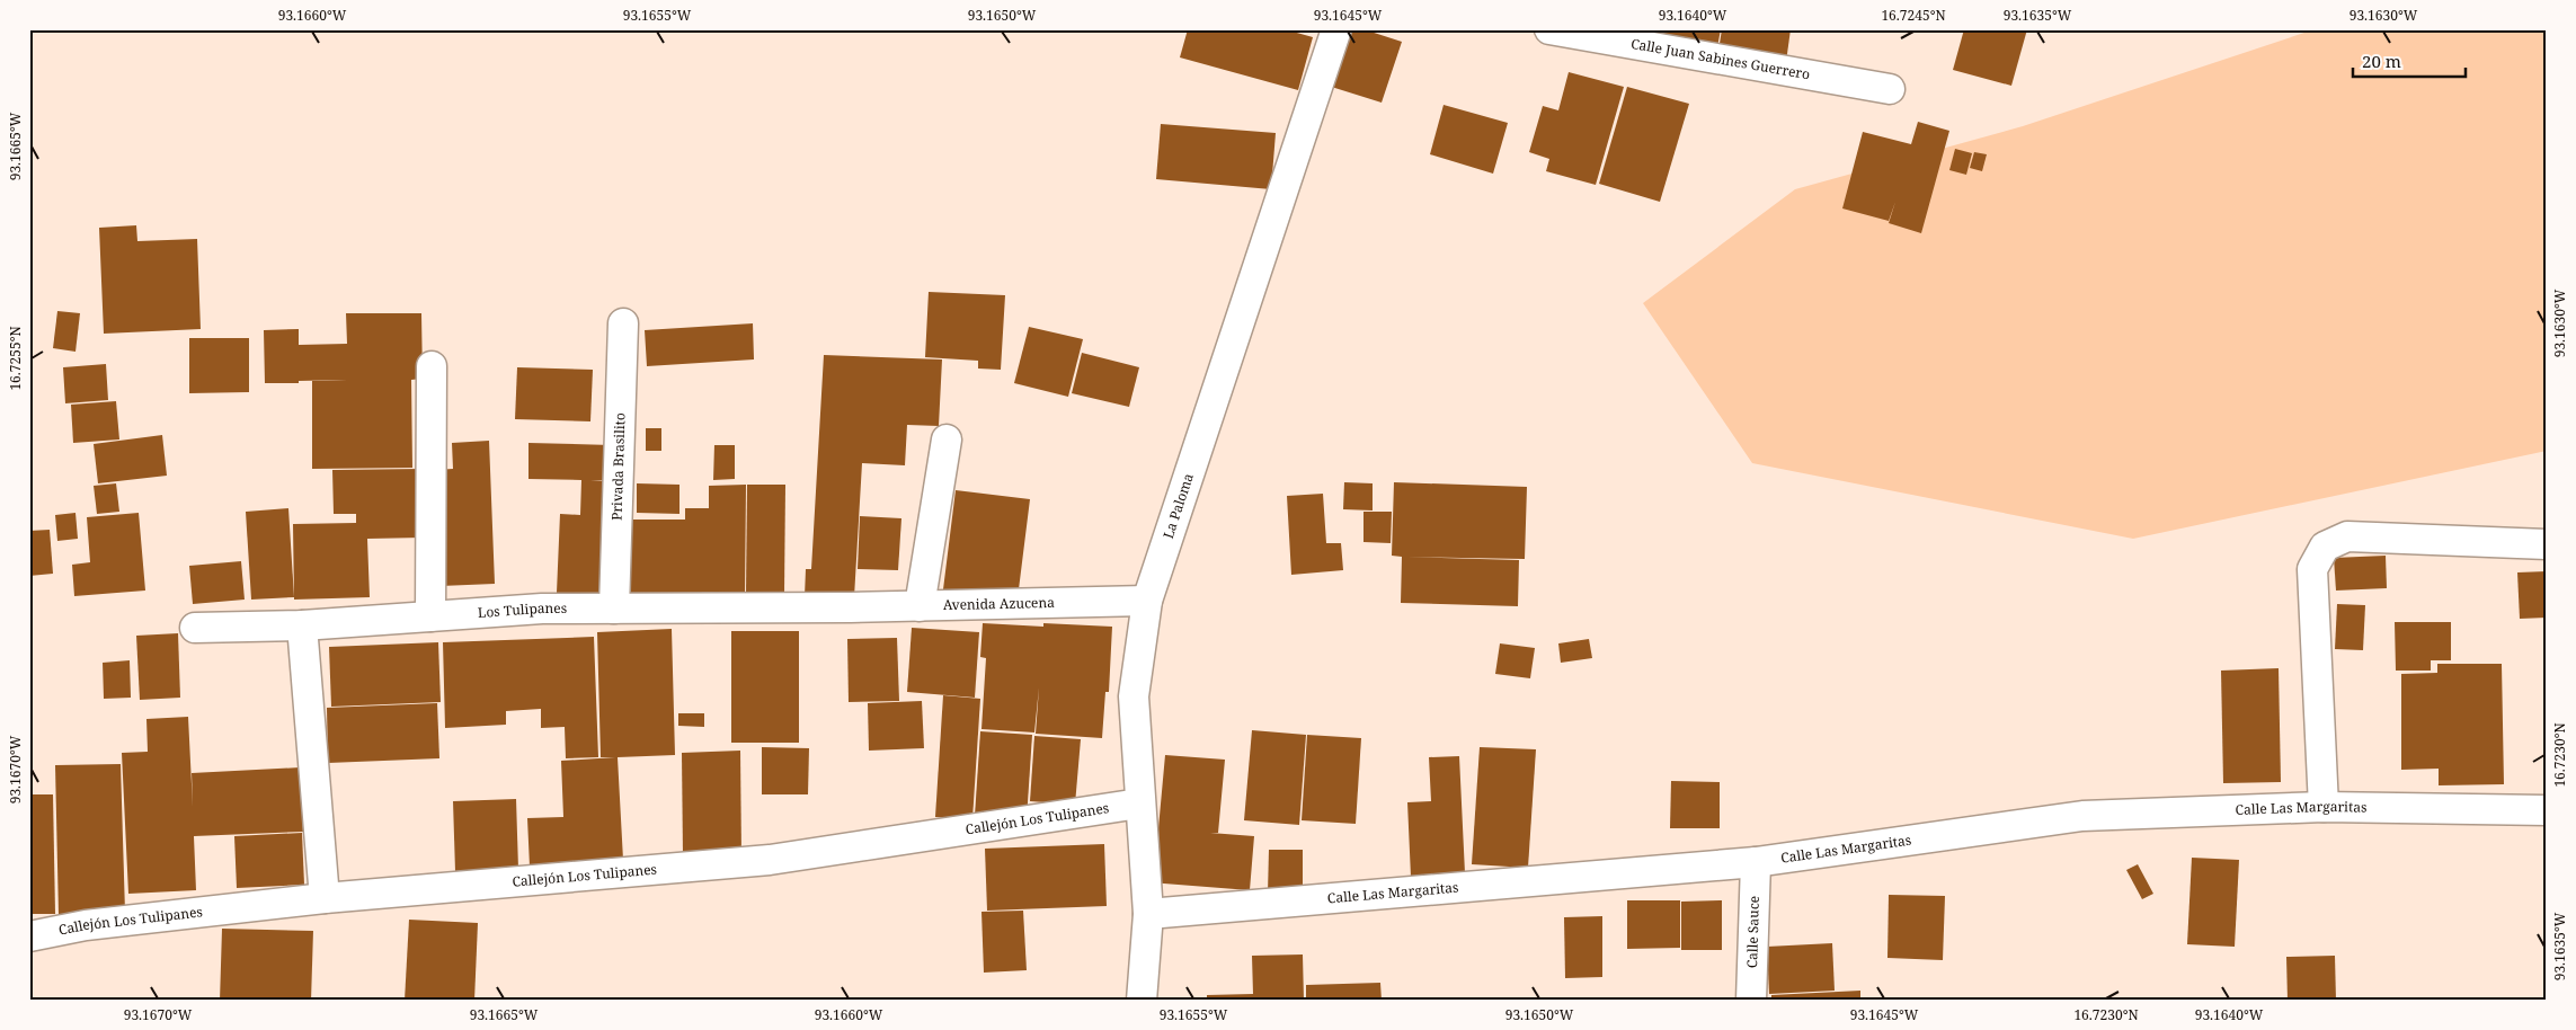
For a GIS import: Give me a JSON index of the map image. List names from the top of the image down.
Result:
{
  "streets": {
    "street": [
      "Calle Juan Sabines Guerrero",
      "Privada Brasilito",
      "La Paloma",
      "Avenida Azucena",
      "Los Tulipanes",
      "Calle Las Margaritas",
      "Callejón Los Tulipanes",
      "Calle Sauce"
    ]
  },
  "crossings": [
    ["Privada Brasilito", "Los Tulipanes"],
    ["La Paloma", "Avenida Azucena"],
    ["La Paloma", "Calle Las Margaritas"],
    ["La Paloma", "Callejón Los Tulipanes"],
    ["Avenida Azucena", "Los Tulipanes"],
    ["Calle Las Margaritas", "Calle Sauce"]
  ],
  "scale_bar": "20 m",
  "coordinates": [
    "93.1660°W",
    "93.1655°W",
    "93.1650°W",
    "93.1645°W",
    "93.1640°W",
    "16.7245°N",
    "93.1635°W",
    "93.1630°W",
    "93.1665°W",
    "16.7255°N",
    "16.7230°N",
    "93.1670°W"
  ]
}
